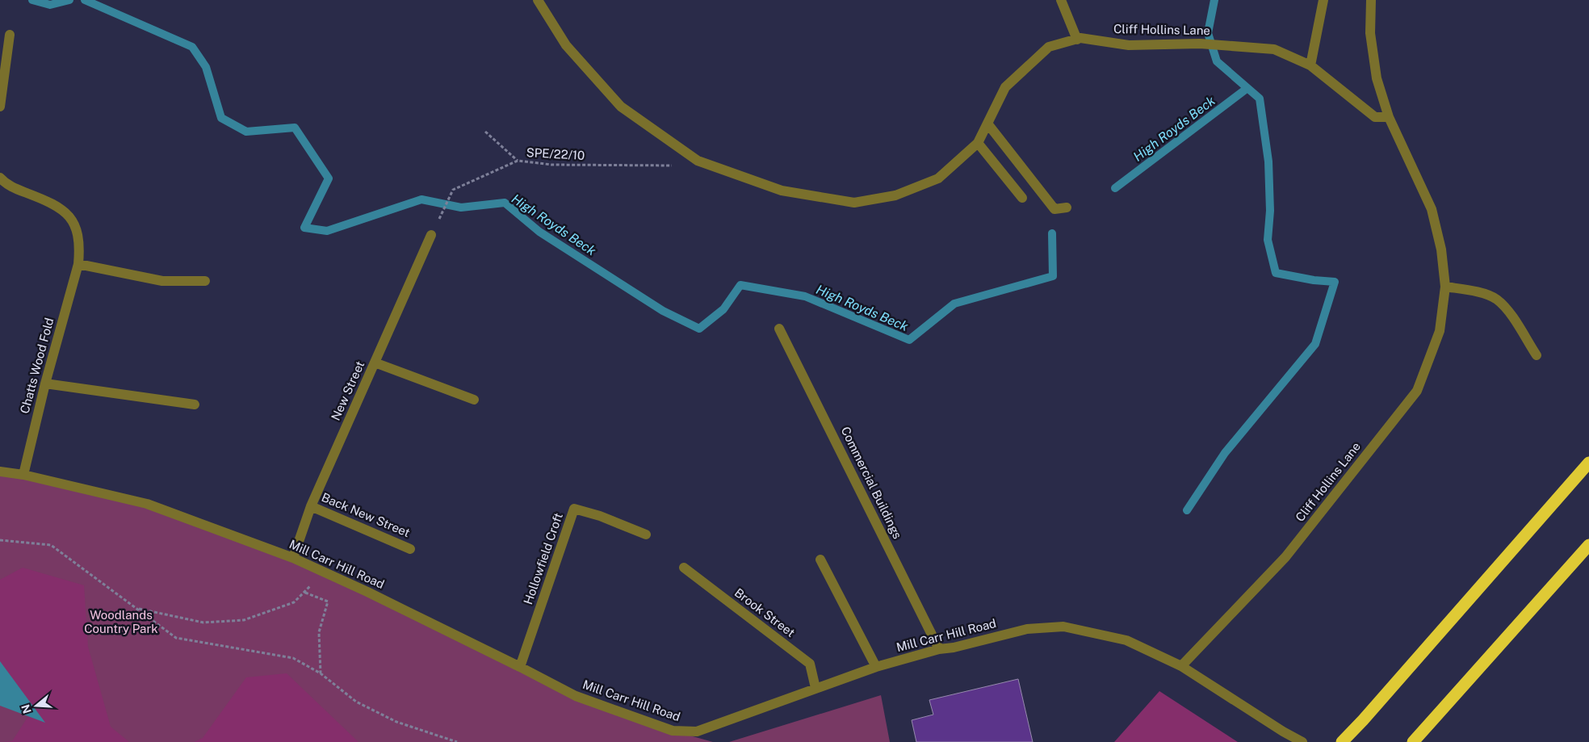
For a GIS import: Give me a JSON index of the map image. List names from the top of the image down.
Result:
{
  "streets": {
    "street": [
      "Cliff Hollins Lane",
      "Chatts Wood Fold",
      "New Street",
      "Commercial Buildings",
      "Back New Street",
      "Hollowfield Croft",
      "Mill Carr Hill Road",
      "Brook Street"
    ],
    "path": ["SPE/22/10"]
  },
  "crossings": [
    ["Cliff Hollins Lane", "SPE/22/10"],
    ["Cliff Hollins Lane", "Mill Carr Hill Road"],
    ["Chatts Wood Fold", "Mill Carr Hill Road"],
    ["New Street", "Back New Street"],
    ["New Street", "Mill Carr Hill Road"],
    ["Commercial Buildings", "Mill Carr Hill Road"],
    ["Hollowfield Croft", "Mill Carr Hill Road"],
    ["Mill Carr Hill Road", "Brook Street"]
  ],
  "water": ["High Royds Beck"],
  "parks": ["Woodlands Country Park"],
  "north": "left"
}
